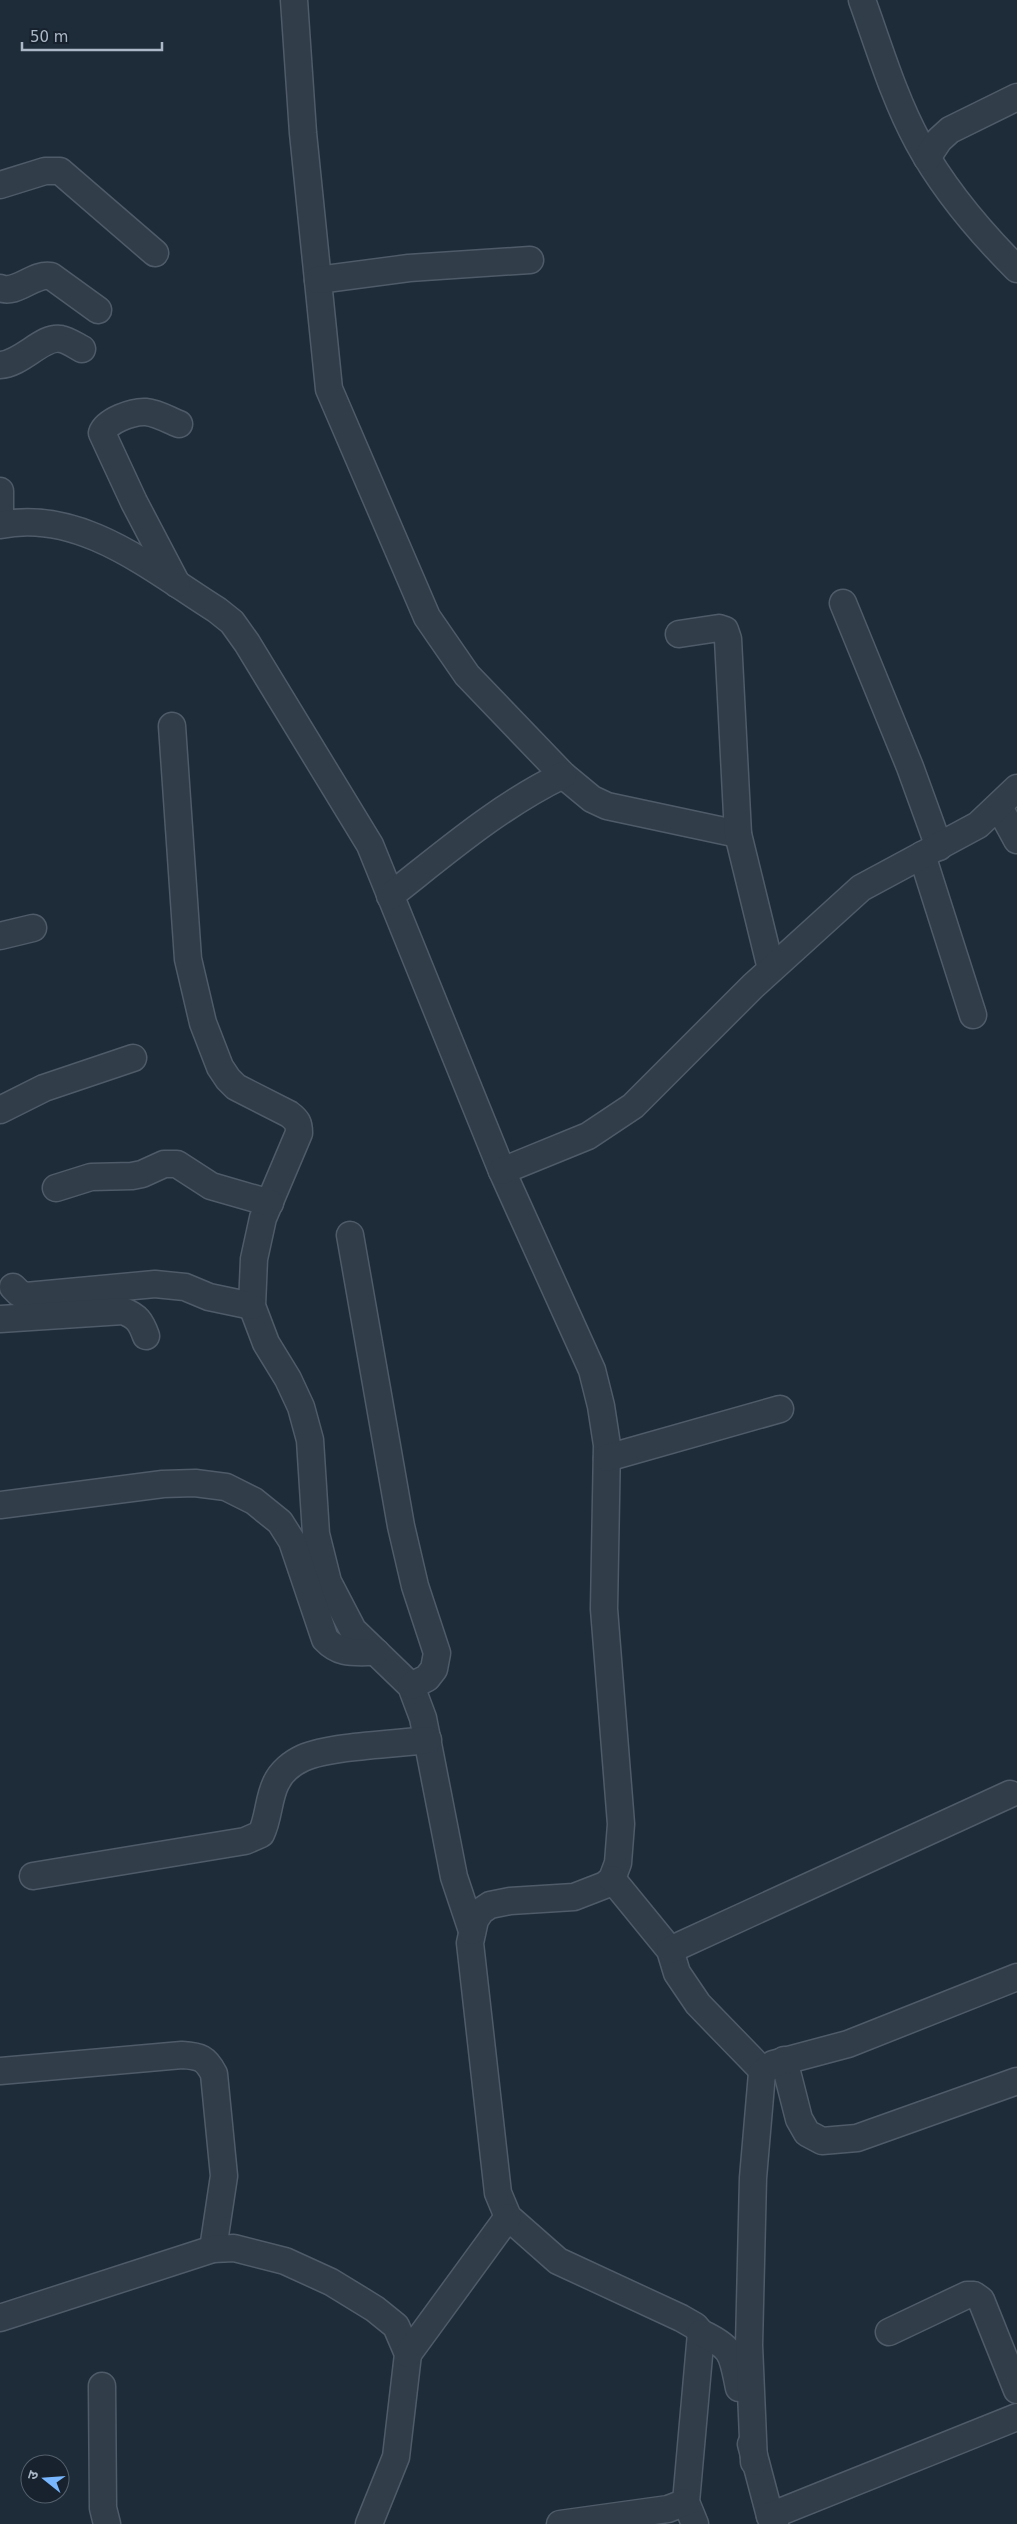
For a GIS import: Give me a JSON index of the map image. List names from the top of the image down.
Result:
{
  "scale_bar": "50 m",
  "north": "left"
}
